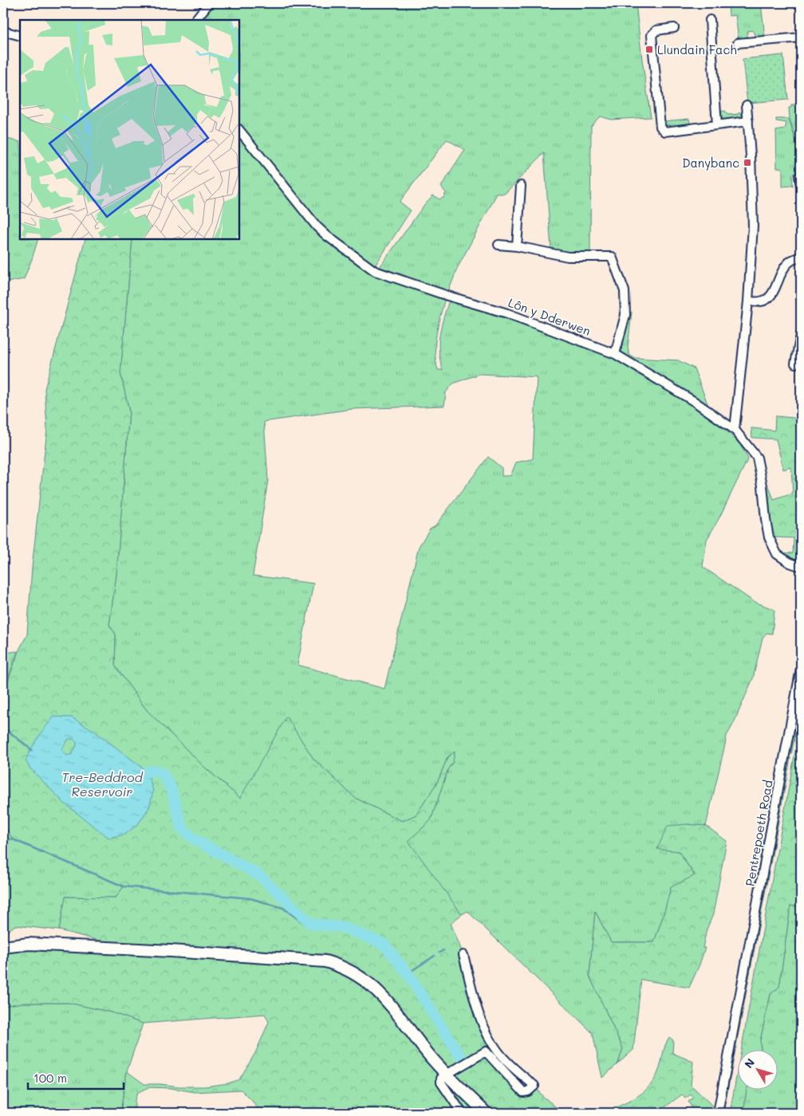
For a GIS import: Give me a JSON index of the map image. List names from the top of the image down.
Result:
{
  "streets": {
    "street": ["Lôn y Dderwen", "Pentrepoeth Road"]
  },
  "water": ["Tre-Beddrod Reservoir"],
  "places": {
    "transit": ["Llundain Fach", "Danybanc"]
  },
  "scale_bar": "100 m",
  "north": "top left"
}
